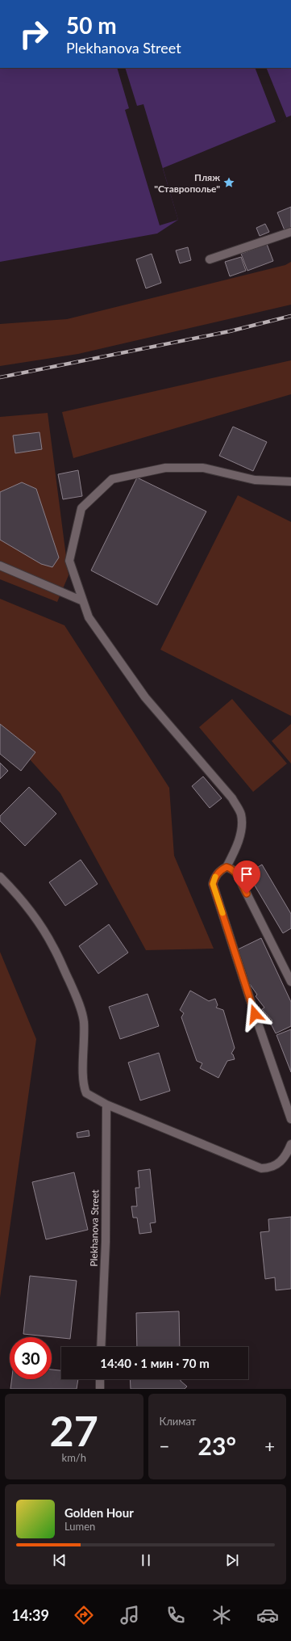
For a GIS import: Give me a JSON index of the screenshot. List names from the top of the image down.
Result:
{
  "streets": {
    "street": ["Plekhanova Street"]
  },
  "places": {
    "place": ["Пляж \"Ставрополье\""]
  },
  "page": {
    "turn": ["50 m", "Plekhanova Street"],
    "limit": "30",
    "trip": "14:40 · 1 мин · 70 m",
    "tile": [
      ["27", "km/h"],
      "Климат"
    ],
    "heat": ["−", "23°", "+"],
    "song": ["Golden Hour", "Lumen"],
    "tabs": "14:39"
  }
}
